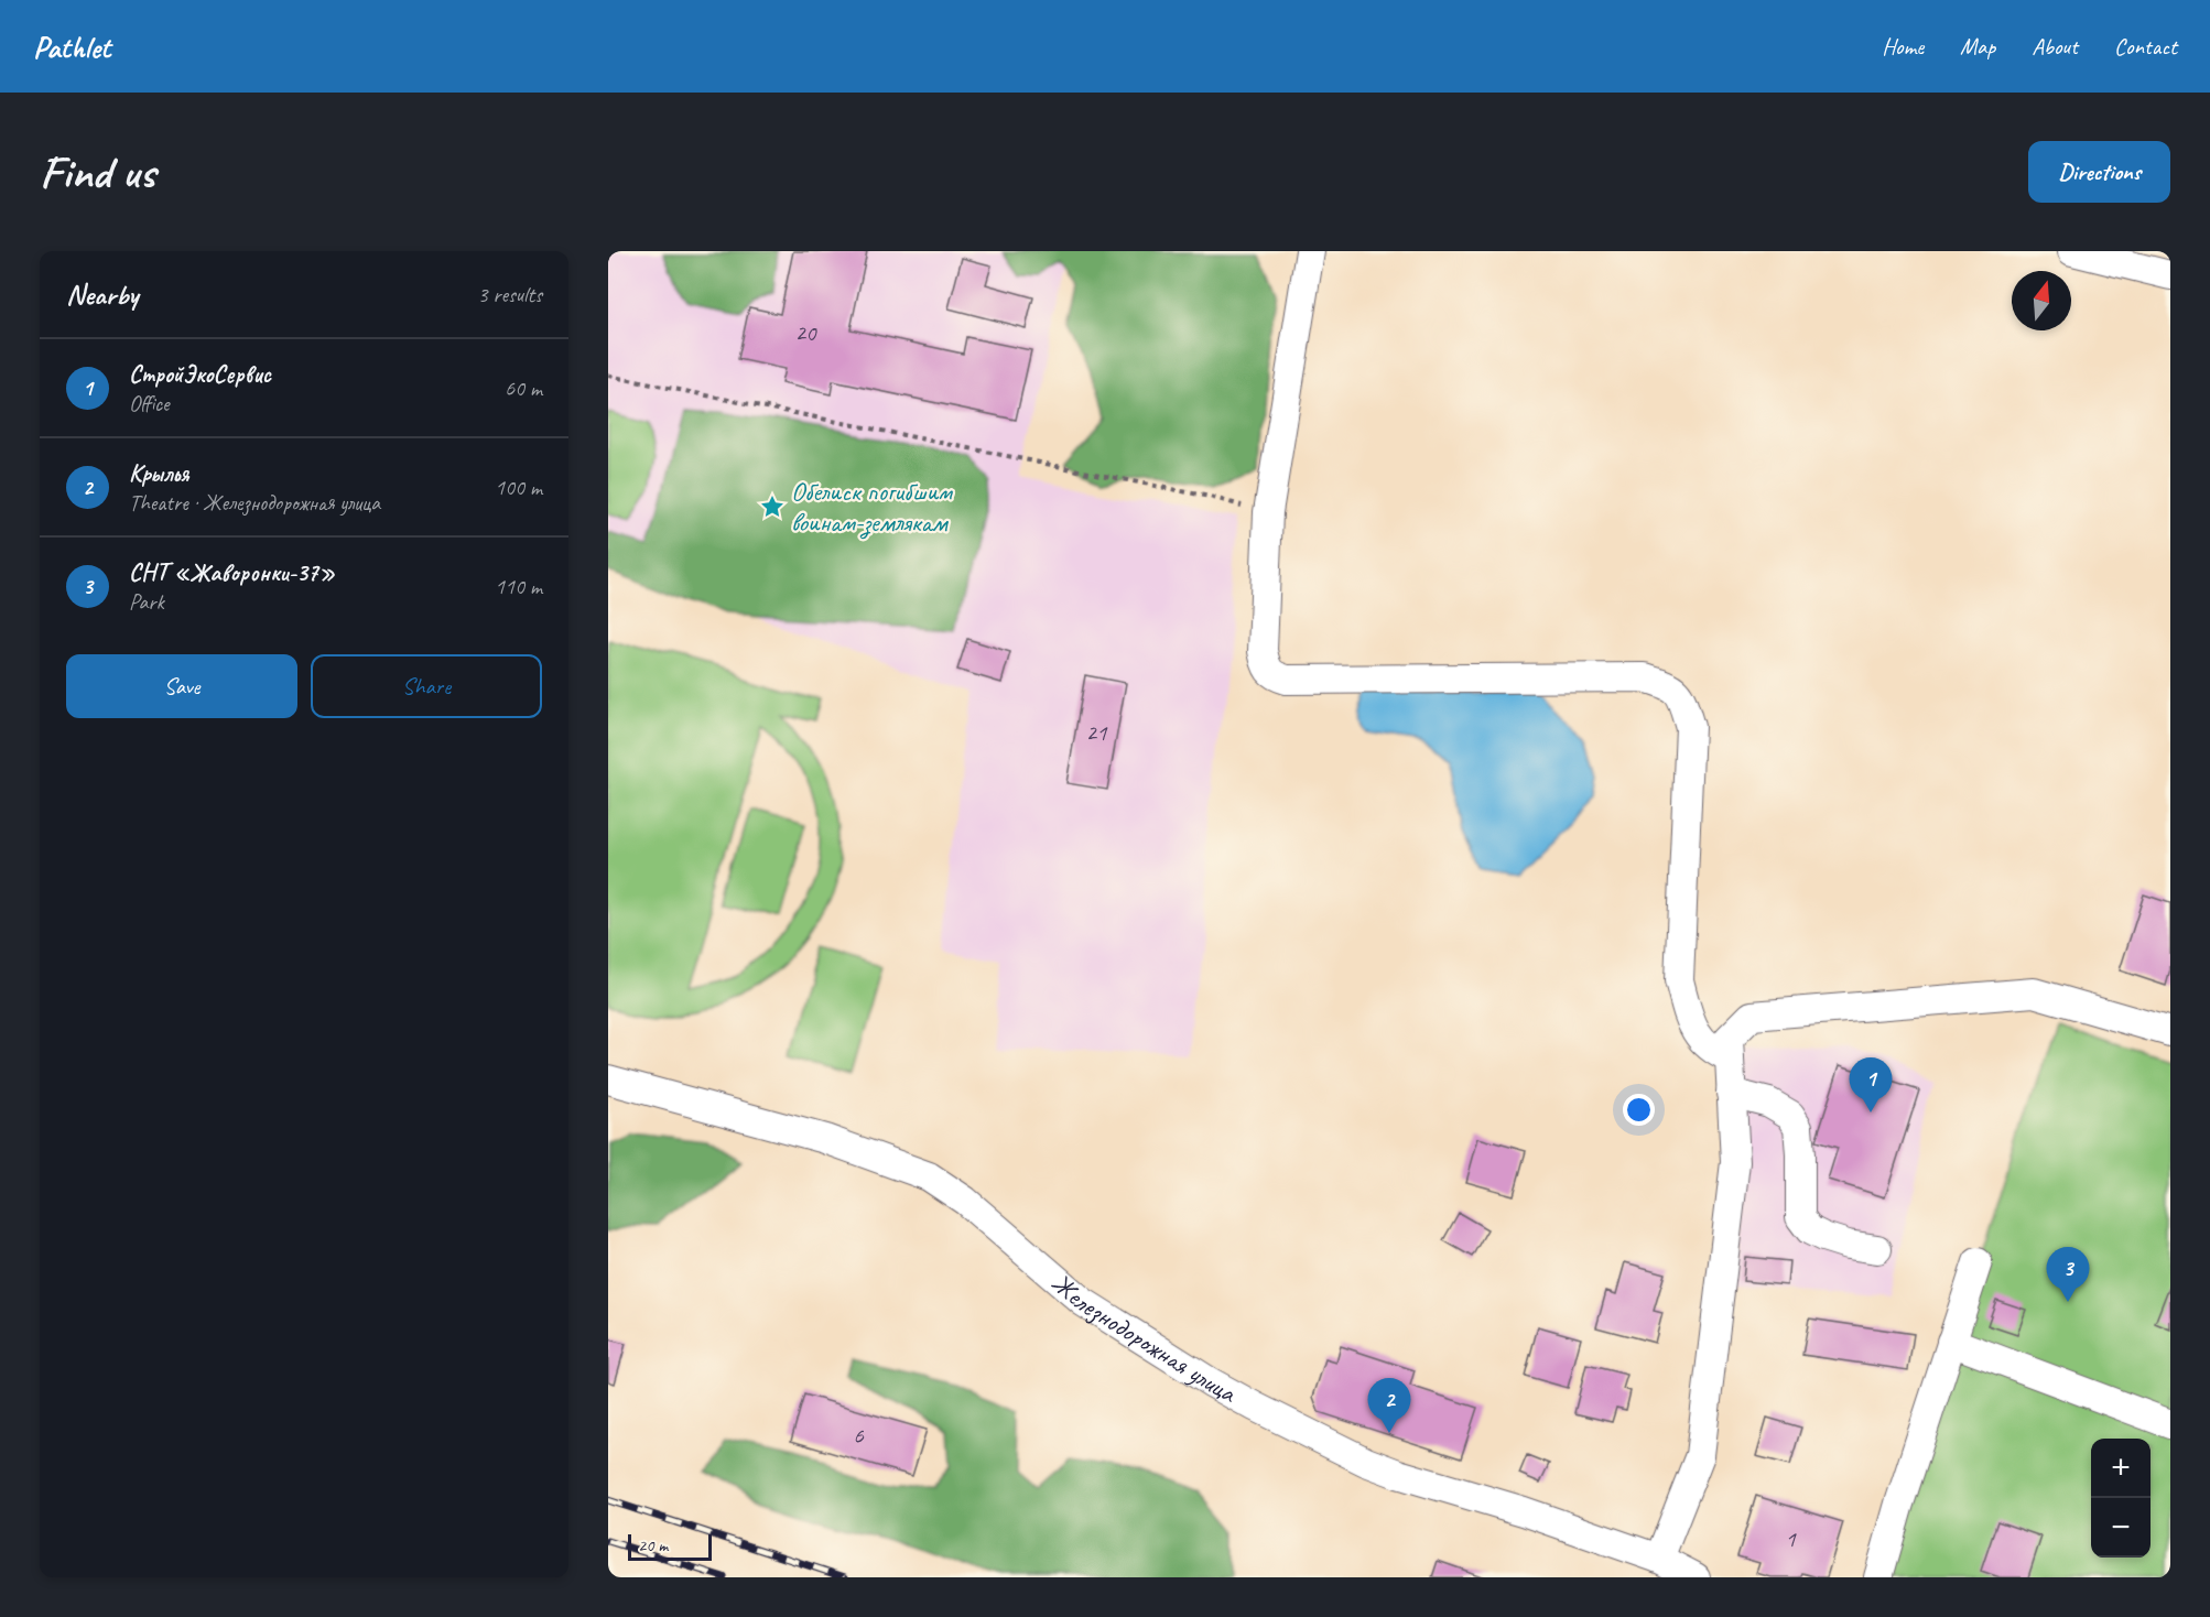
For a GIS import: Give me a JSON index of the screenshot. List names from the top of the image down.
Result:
{
  "streets": {
    "street": ["Железнодорожная улица"]
  },
  "places": {
    "place": ["Обелиск погибшим воинам-землякам"]
  },
  "house_numbers": [
    "20",
    "21",
    "6",
    "1"
  ],
  "scale_bar": "20 m",
  "north": "top",
  "page": {
    "header": "Pathlet",
    "nav": [
      "Home",
      "Map",
      "About",
      "Contact"
    ],
    "buttons": [
      "Directions",
      ["Save", "Share"]
    ],
    "title": "Find us",
    "heading": ["Nearby", "3 results"],
    "list": [
      {
        "mark": "1",
        "name": "СтройЭкоСервис",
        "note": "Office",
        "value": "60 m"
      },
      {
        "mark": "2",
        "name": "Крылья",
        "note": "Theatre · Железнодорожная улица",
        "value": "100 m"
      },
      {
        "mark": "3",
        "name": "СНТ «Жаворонки-37»",
        "note": "Park",
        "value": "110 m"
      }
    ],
    "pins": ["1", "3", "2"],
    "map_buttons": ["+", "−"],
    "scale": "20 m"
  }
}
